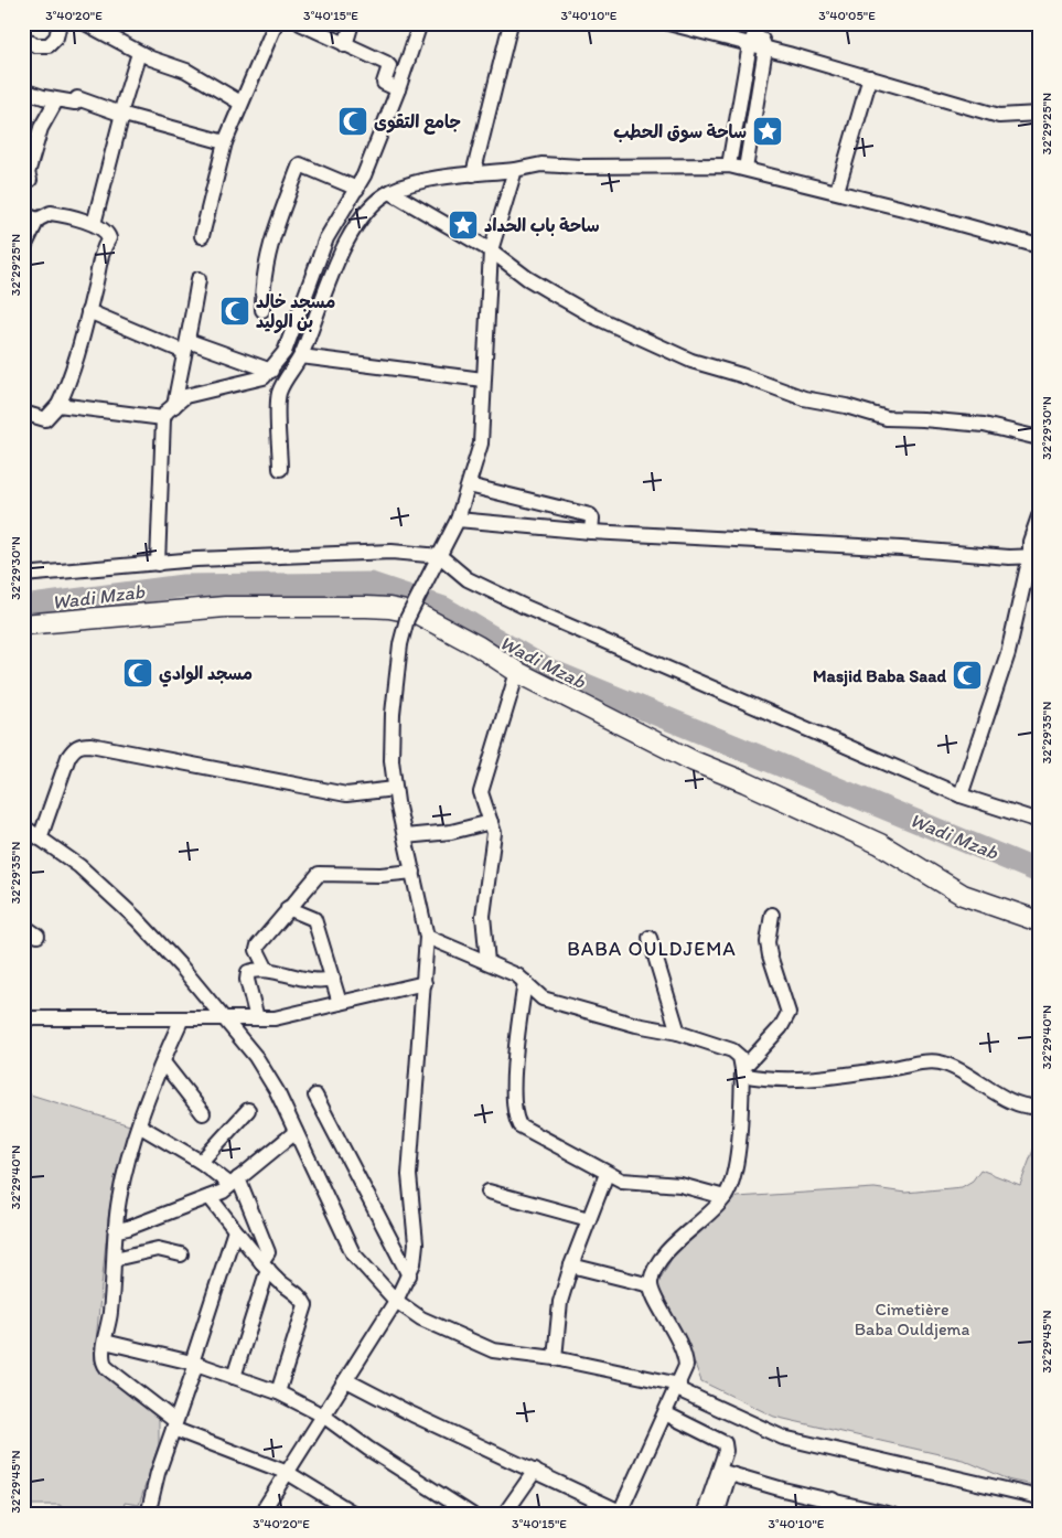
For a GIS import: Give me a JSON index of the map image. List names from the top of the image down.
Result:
{
  "districts": ["BABA OULDJEMA"],
  "water": ["Wadi Mzab"],
  "parks": ["Cimetière Baba Ouldjema"],
  "places": {
    "mosque": [
      "جامع التقوى",
      "مسجد خالد بن الوليد",
      "مسجد الوادي",
      "Masjid Baba Saad"
    ],
    "place": ["ساحة سوق الحطب", "ساحة باب الحداد"]
  },
  "coordinates": [
    "3°40'20\"E",
    "3°40'15\"E",
    "3°40'10\"E",
    "3°40'05\"E",
    "32°29'25\"N",
    "32°29'30\"N",
    "32°29'35\"N",
    "32°29'40\"N",
    "32°29'45\"N"
  ]
}
